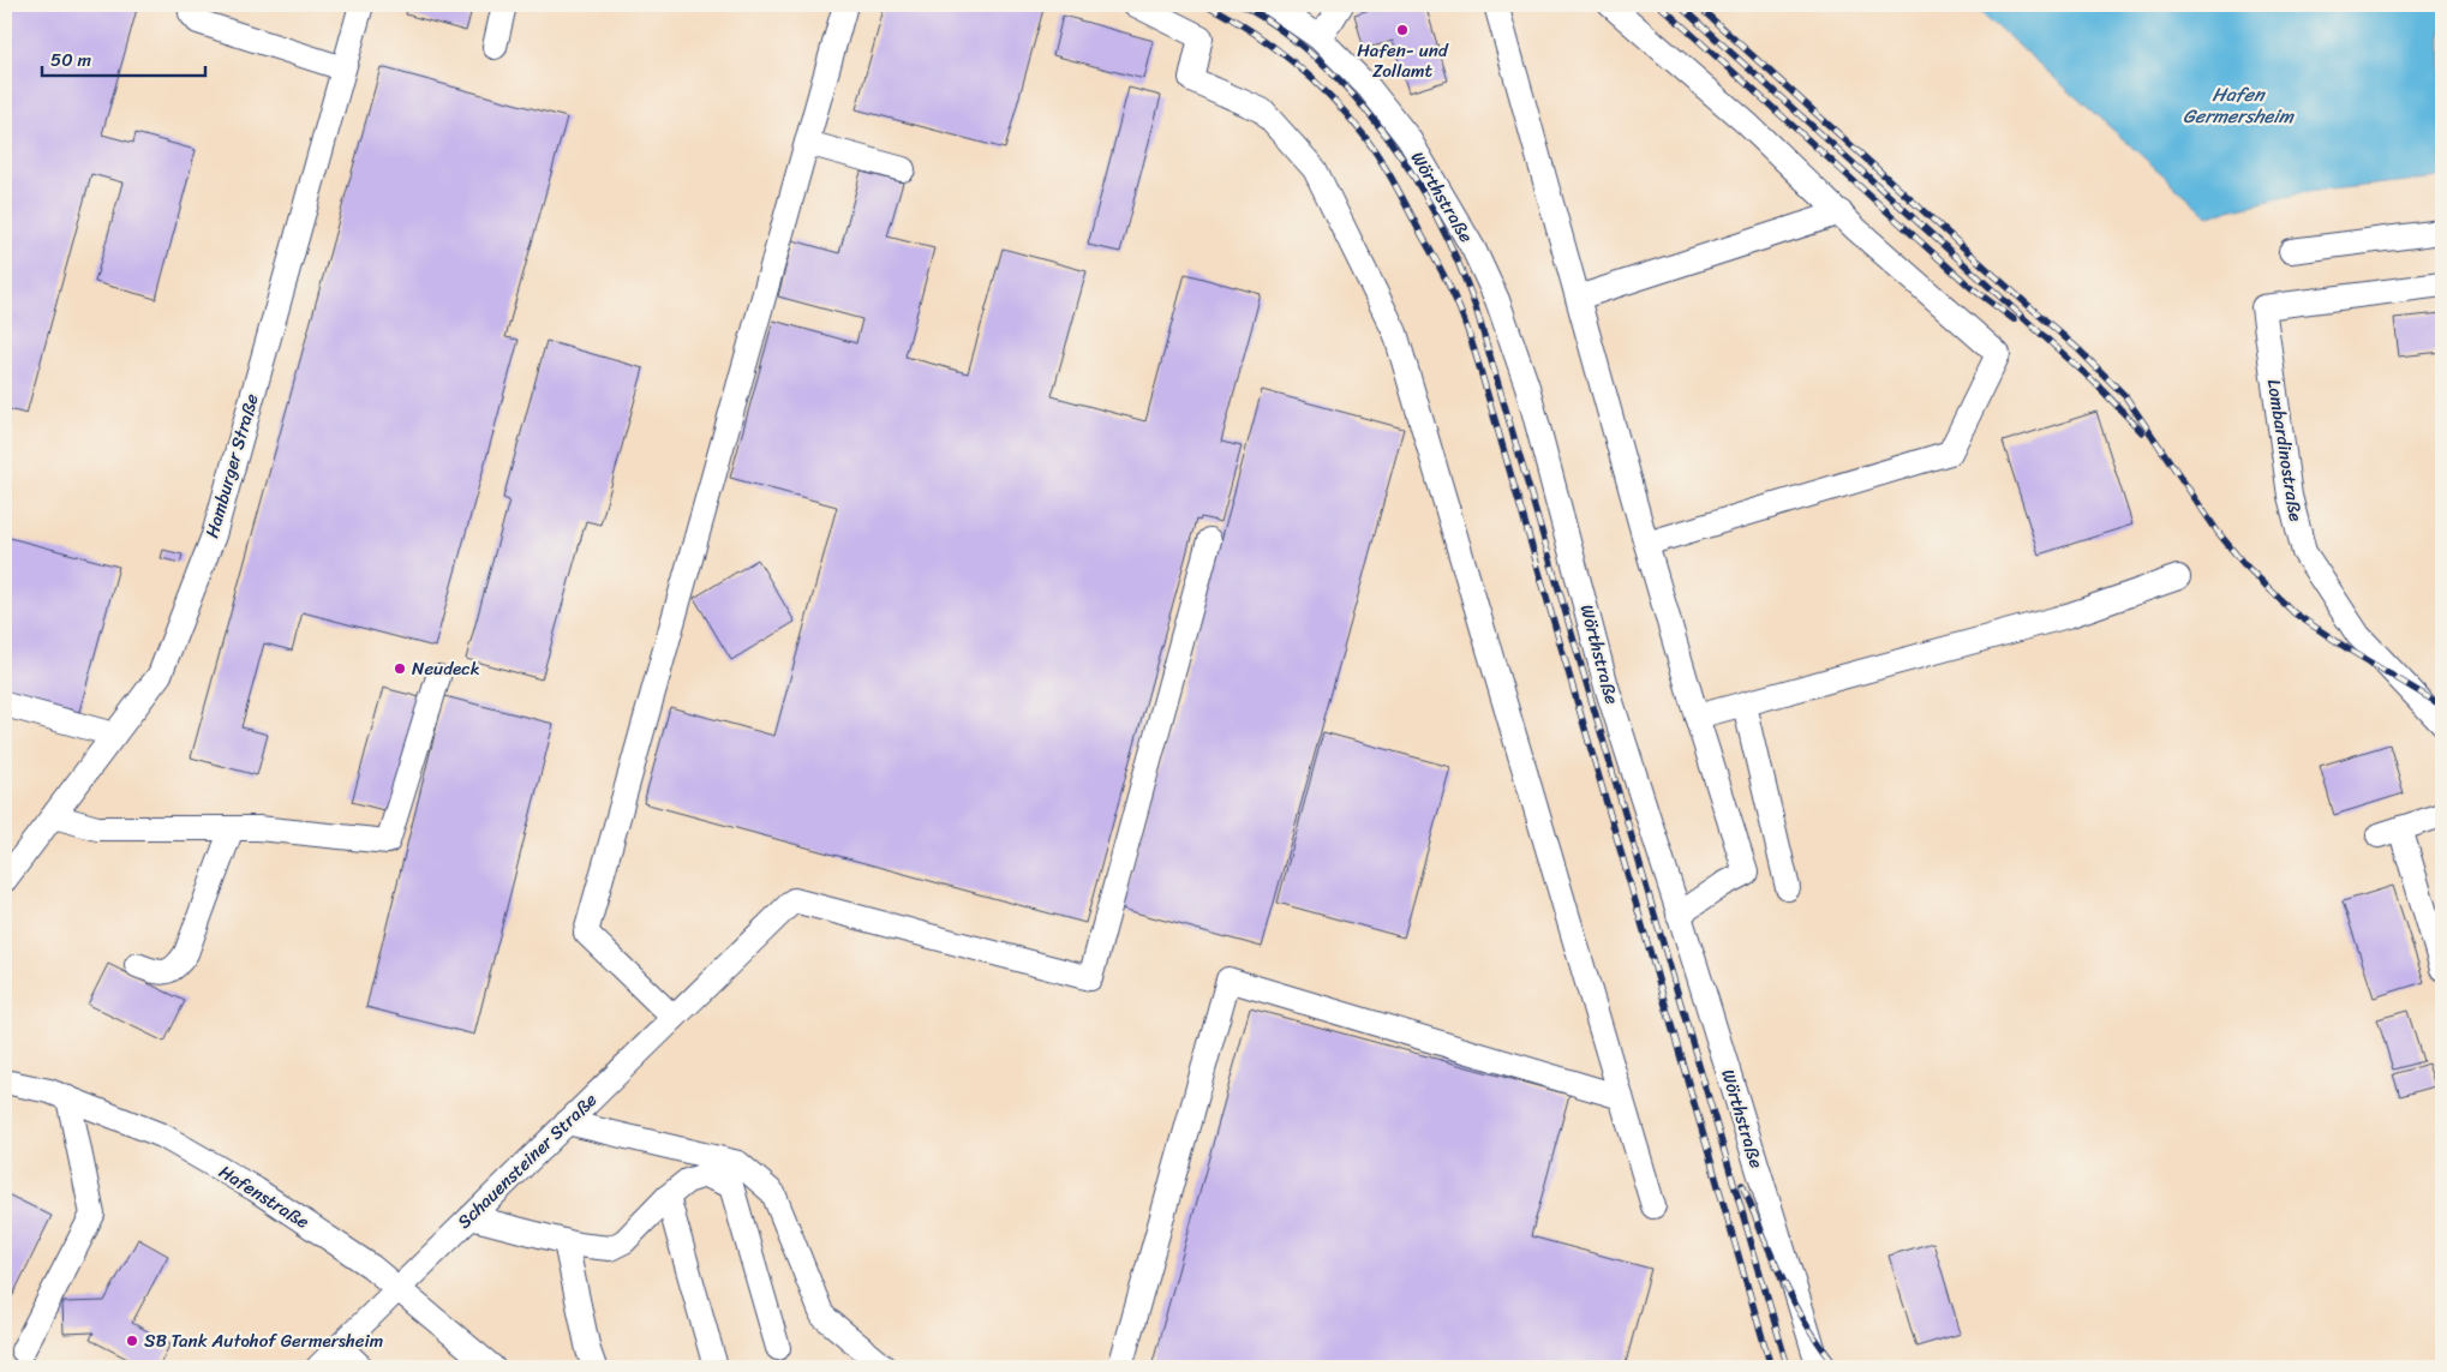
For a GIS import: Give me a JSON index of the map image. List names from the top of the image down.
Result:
{
  "streets": {
    "street": [
      "Wörthstraße",
      "Lombardinostraße",
      "Hamburger Straße",
      "Schauensteiner Straße",
      "Hafenstraße"
    ]
  },
  "crossings": [
    ["Schauensteiner Straße", "Hafenstraße"]
  ],
  "water": ["Hafen Germersheim"],
  "places": ["Hafen- und Zollamt", "Neudeck", "SB Tank Autohof Germersheim"],
  "scale_bar": "50 m"
}
